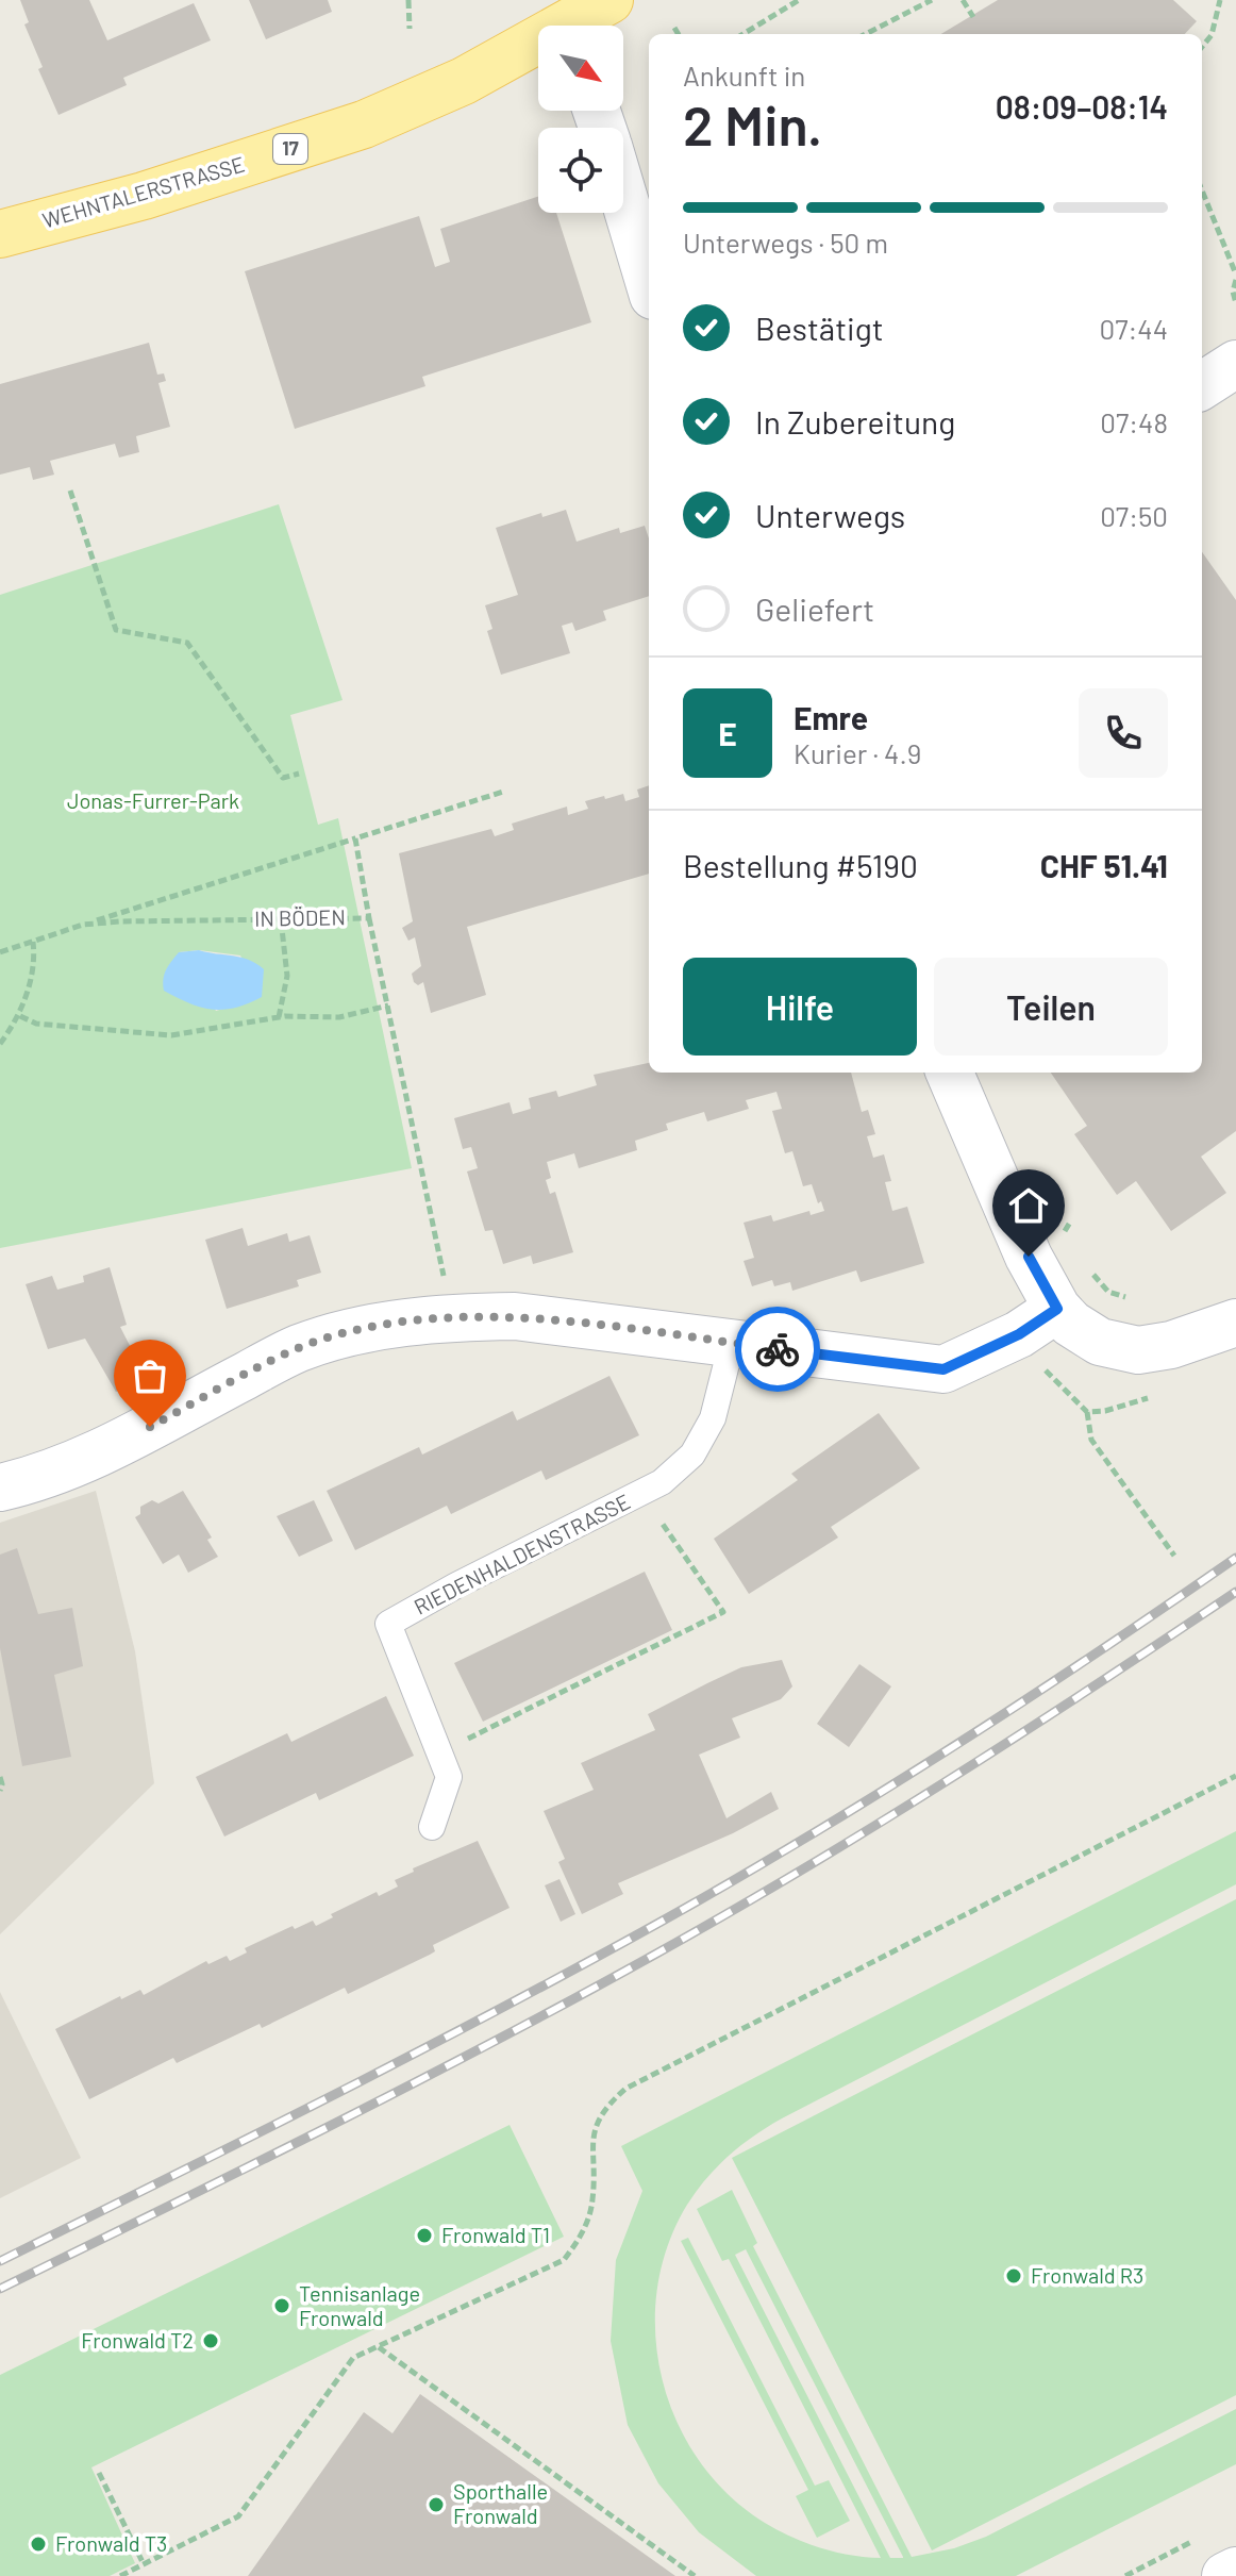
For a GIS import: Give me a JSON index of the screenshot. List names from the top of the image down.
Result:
{
  "streets": {
    "main road": ["17", "WEHNTALERSTRASSE"],
    "lane": ["RIEDENHALDENSTRASSE"],
    "path": ["IN BÖDEN"]
  },
  "parks": ["Jonas-Furrer-Park"],
  "places": [
    "Fronwald T1",
    "Fronwald R3",
    "Tennisanlage Fronwald",
    "Fronwald T2",
    "Sporthalle Fronwald",
    "Fronwald T3"
  ],
  "north": "bottom right",
  "page": {
    "heading": ["2 Min.", "Ankunft in", "08:09–08:14"],
    "panel": [
      "Emre",
      "Kurier · 4.9",
      "Bestellung #5190",
      "CHF 51.41"
    ],
    "bar": "Unterwegs · 50 m",
    "list": [
      ["Bestätigt", "07:44"],
      ["In Zubereitung", "07:48"],
      ["Unterwegs", "07:50"],
      "Geliefert"
    ],
    "round": "E",
    "buttons": ["Hilfe", "Teilen"]
  }
}
